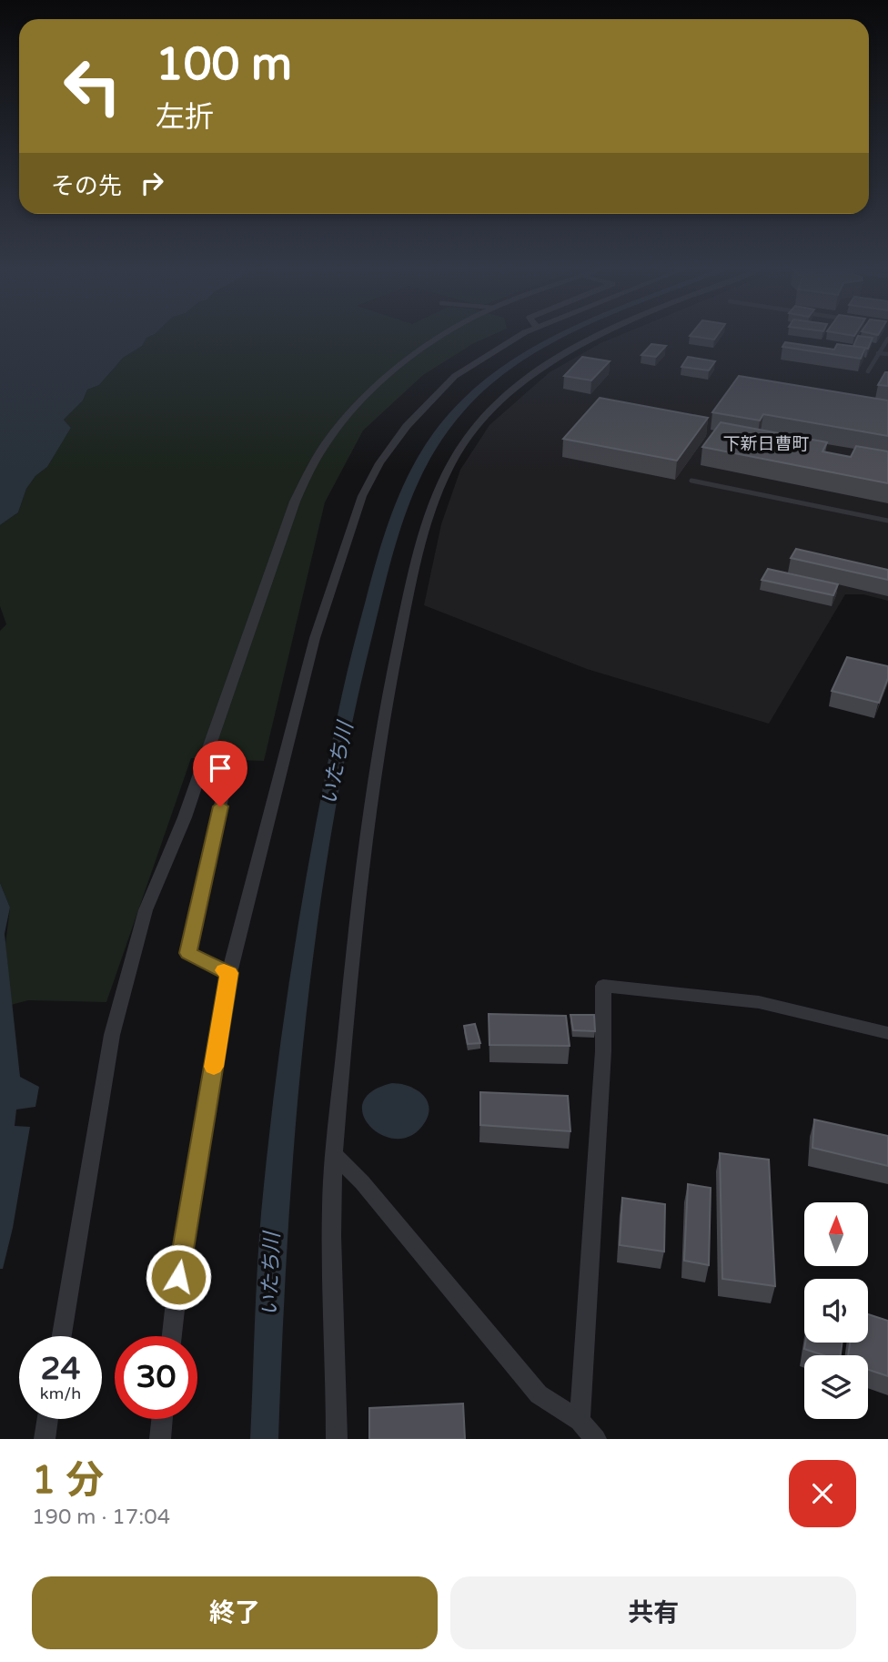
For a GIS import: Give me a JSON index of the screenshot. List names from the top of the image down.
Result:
{
  "districts": ["下新日曹町"],
  "water": ["いたち川"],
  "north": "top",
  "page": {
    "turn": ["100 m", "左折"],
    "then": "その先",
    "speed": "24 km/h",
    "limit": "30",
    "heading": ["1 分", "190 m · 17:04"],
    "buttons": ["終了", "共有"]
  }
}
